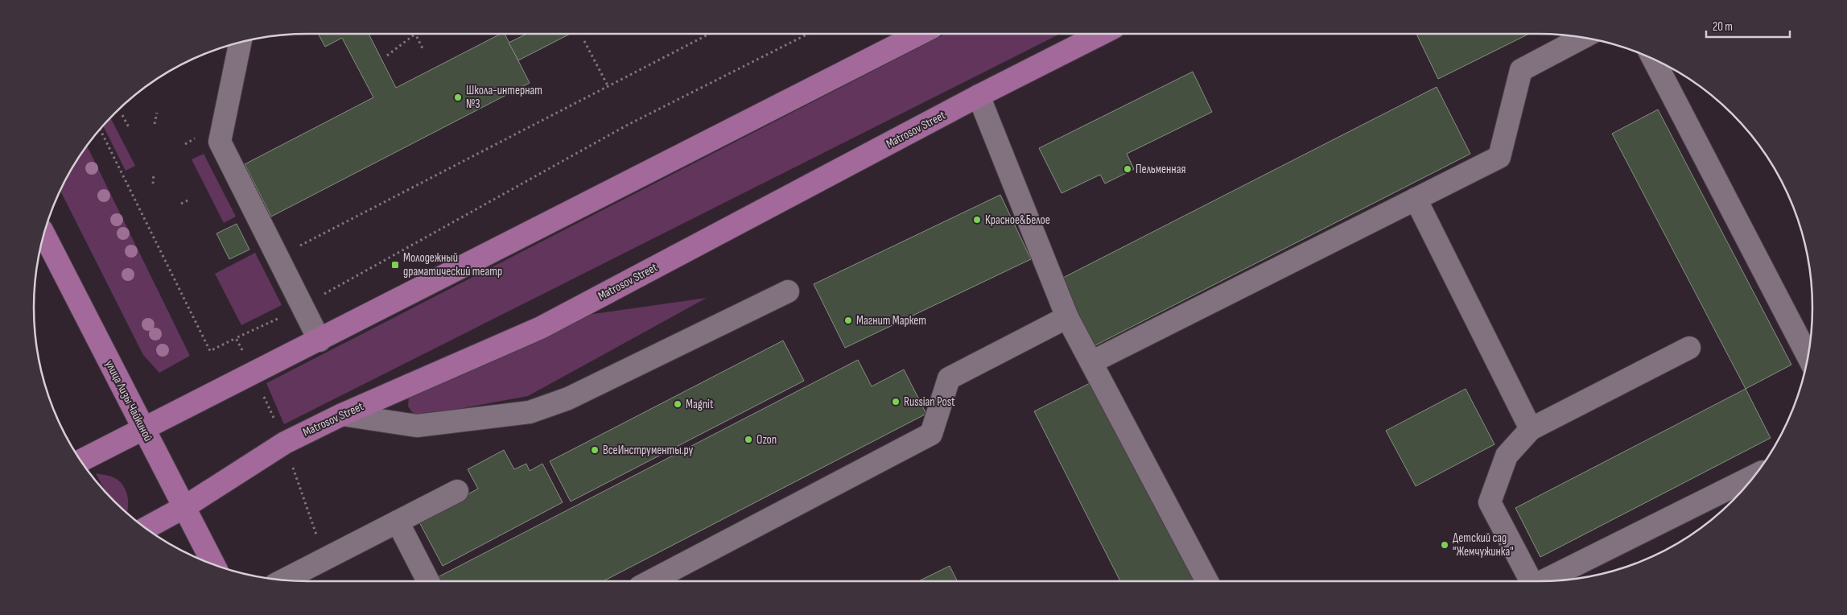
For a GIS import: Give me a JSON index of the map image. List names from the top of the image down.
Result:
{
  "streets": {
    "main road": ["Matrosov Street", "улица Лизы Чайкиной"]
  },
  "crossings": [
    ["Matrosov Street", "улица Лизы Чайкиной"]
  ],
  "places": {
    "other": [
      "Школа-интернат №3",
      "Пельменная",
      "Красное&Белое",
      "Магнит Маркет",
      "Russian Post",
      "Magnit",
      "Ozon",
      "ВсеИнструменты.ру",
      "Детский сад \"Жемчужинка\""
    ],
    "transit": ["Молодежный драматический театр"]
  },
  "scale_bar": "20 m"
}
